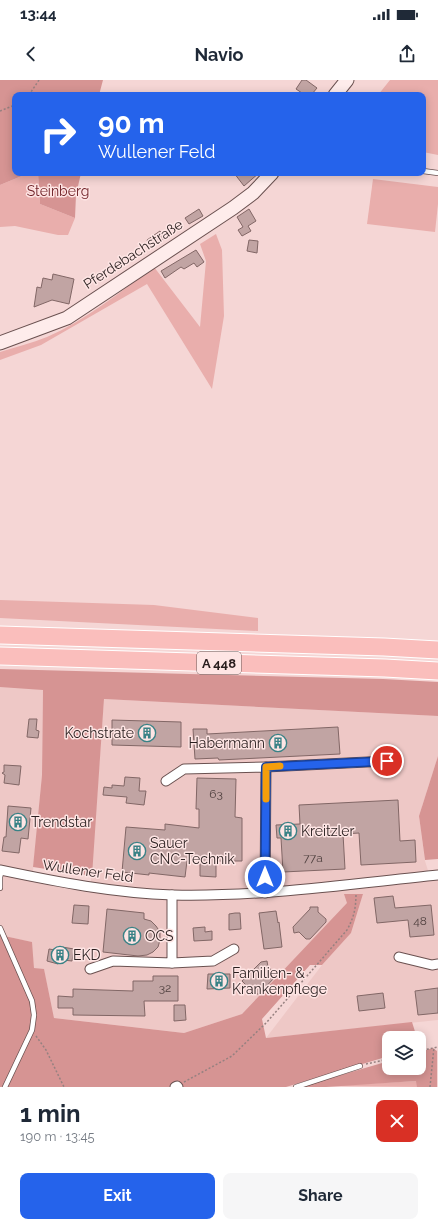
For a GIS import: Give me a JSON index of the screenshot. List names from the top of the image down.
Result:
{
  "streets": {
    "highway": ["A 448"],
    "main road": ["Pferdebachstraße"],
    "street": ["Wullener Feld"]
  },
  "parks": ["Steinberg"],
  "places": {
    "building": [
      "Kochstrate",
      "Habermann",
      "Trendstar",
      "Kreitzler",
      "Sauer CNC-Technik",
      "OCS",
      "EKD",
      "Familien- & Krankenpflege"
    ]
  },
  "house_numbers": [
    "63",
    "77a",
    "48",
    "32"
  ],
  "page": {
    "status": "13:44",
    "header": "Navio",
    "turn": ["90 m", "Wullener Feld"],
    "heading": ["1 min", "190 m · 13:45"],
    "buttons": ["Exit", "Share"]
  }
}
